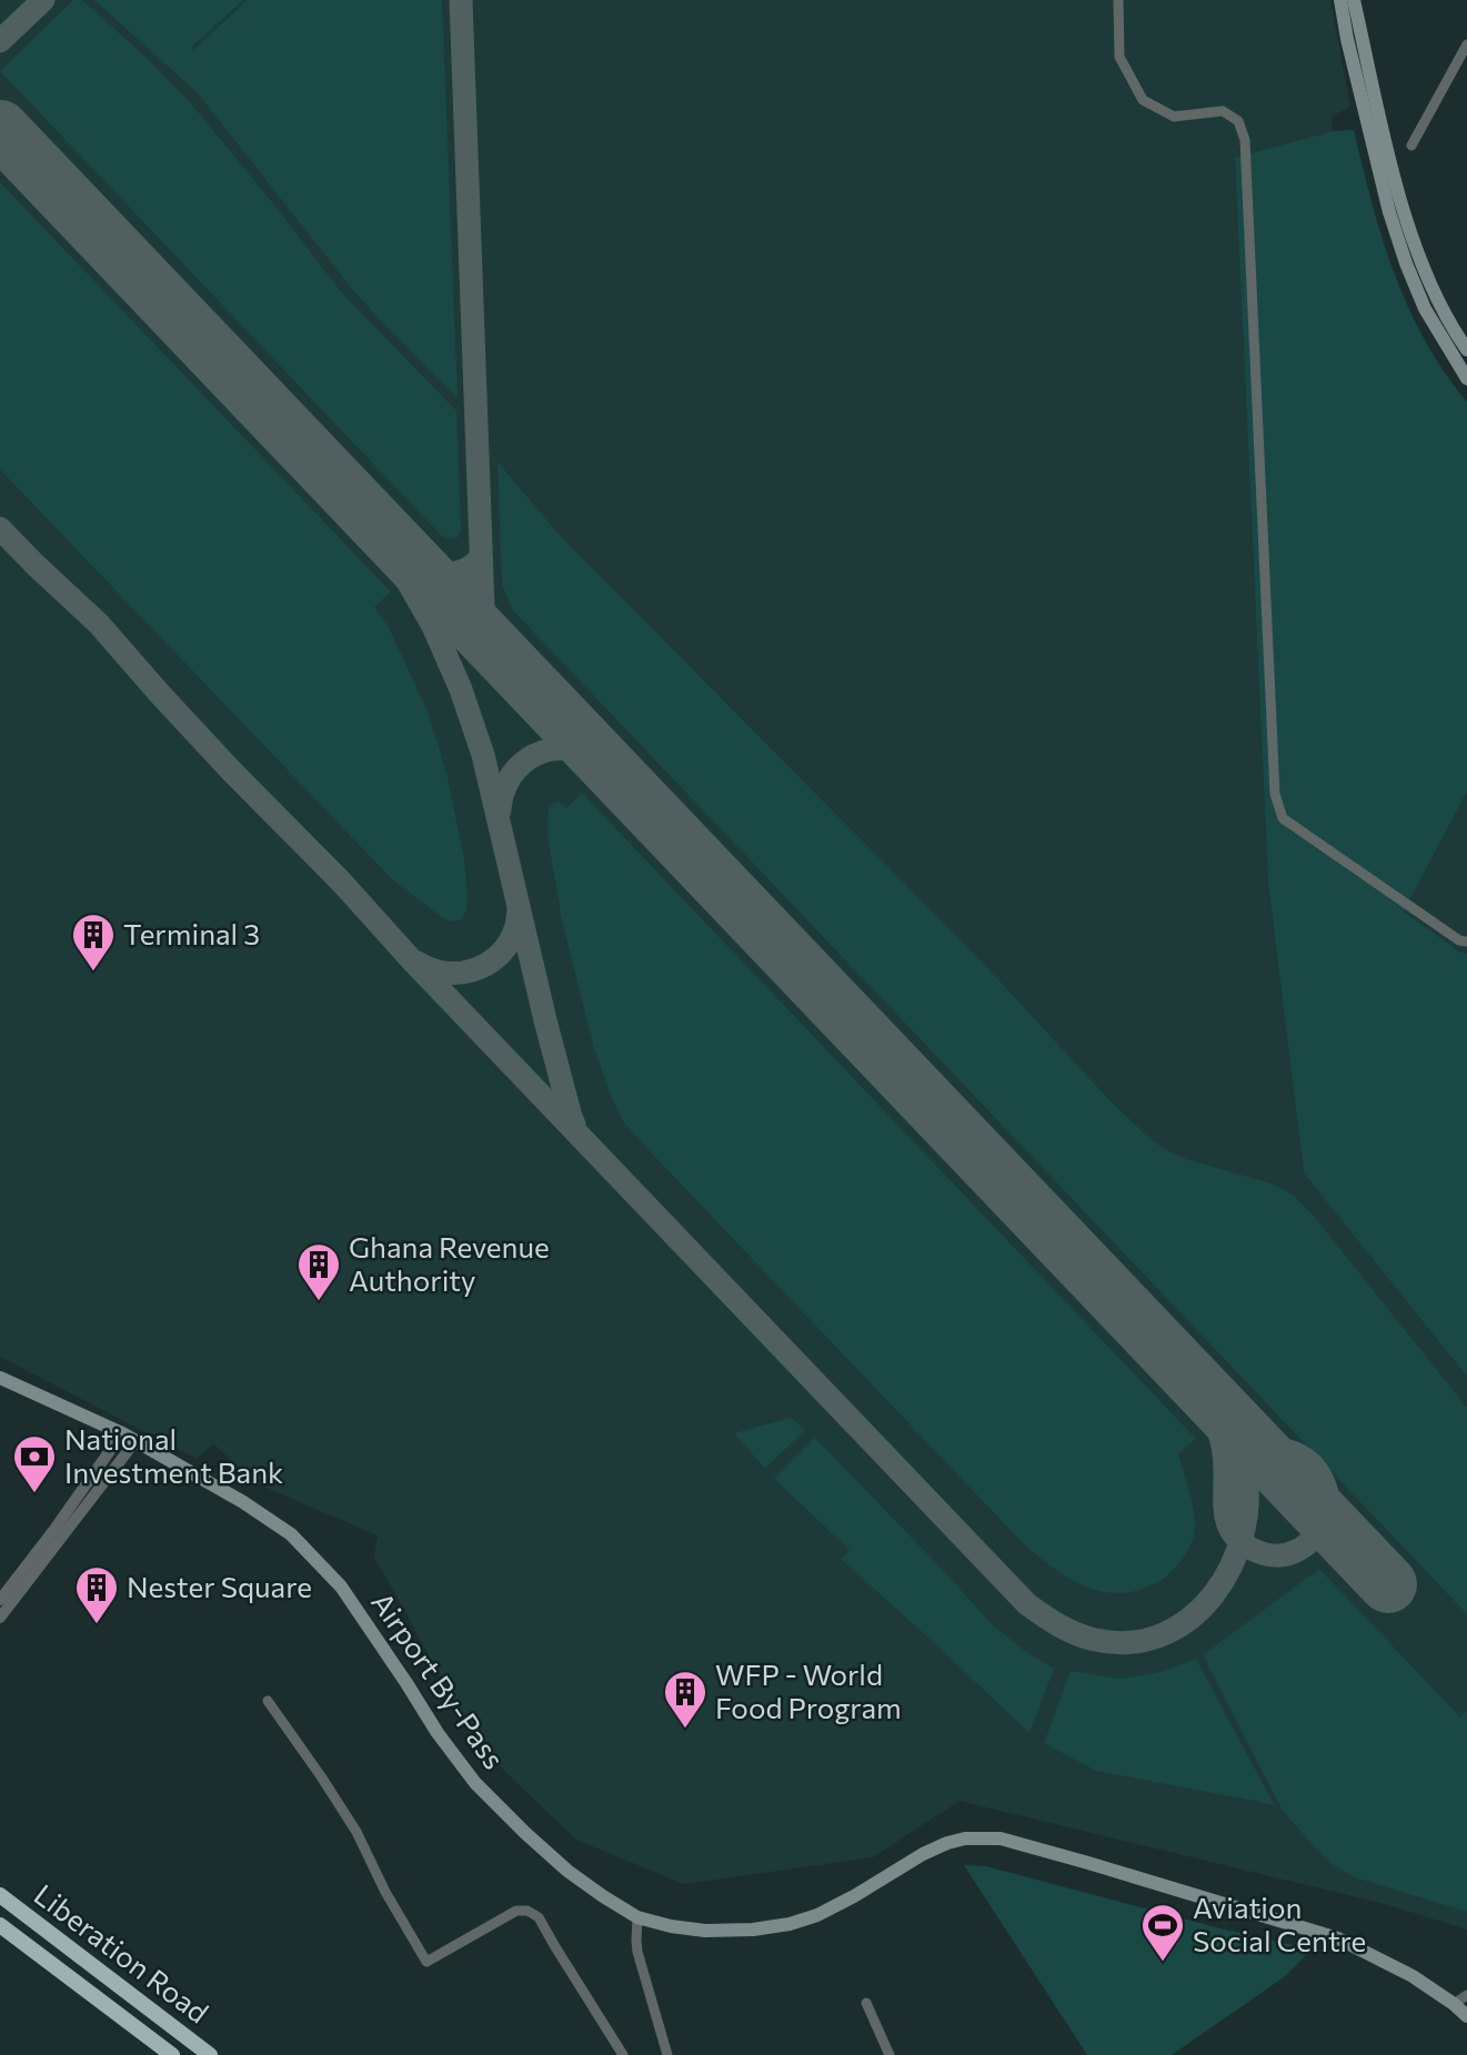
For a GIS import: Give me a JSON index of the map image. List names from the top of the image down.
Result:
{
  "streets": {
    "highway": ["Liberation Road"],
    "main road": ["Airport By-Pass"]
  },
  "places": {
    "building": [
      "Terminal 3",
      "Ghana Revenue Authority",
      "Nester Square",
      "WFP - World Food Program"
    ],
    "bank": ["National Investment Bank"],
    "sports": ["Aviation Social Centre"]
  }
}
